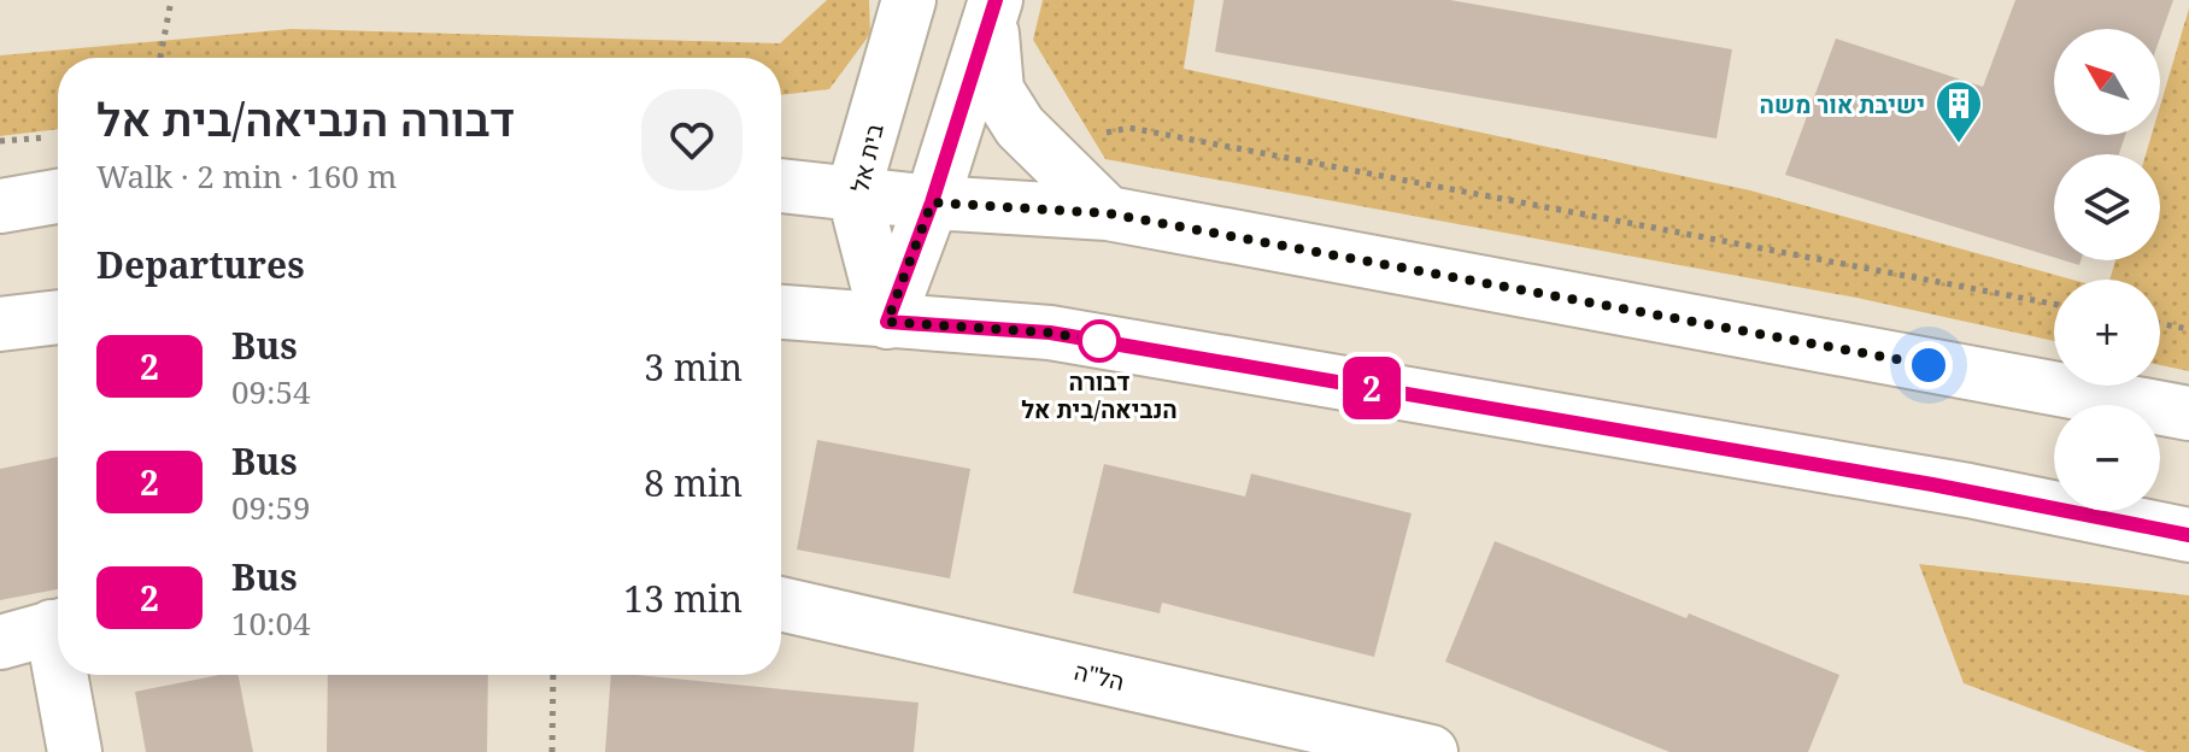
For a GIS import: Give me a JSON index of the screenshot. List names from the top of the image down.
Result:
{
  "streets": {
    "street": ["בית אל", "הל\"ה"]
  },
  "places": {
    "building": ["ישיבת אור משה"],
    "other": ["דבורה הנביאה/בית אל"]
  },
  "lines": ["bus line 2"],
  "north": "top left",
  "page": {
    "on_map": "2",
    "map_buttons": ["+", "−"],
    "heading": [
      ["דבורה הנביאה/בית אל", "Walk · 2 min · 160 m"],
      "Departures"
    ],
    "list": [
      {
        "mark": "2",
        "name": "Bus",
        "note": "09:54",
        "value": "3 min"
      },
      {
        "mark": "2",
        "name": "Bus",
        "note": "09:59",
        "value": "8 min"
      },
      {
        "mark": "2",
        "name": "Bus",
        "note": "10:04",
        "value": "13 min"
      }
    ]
  }
}
